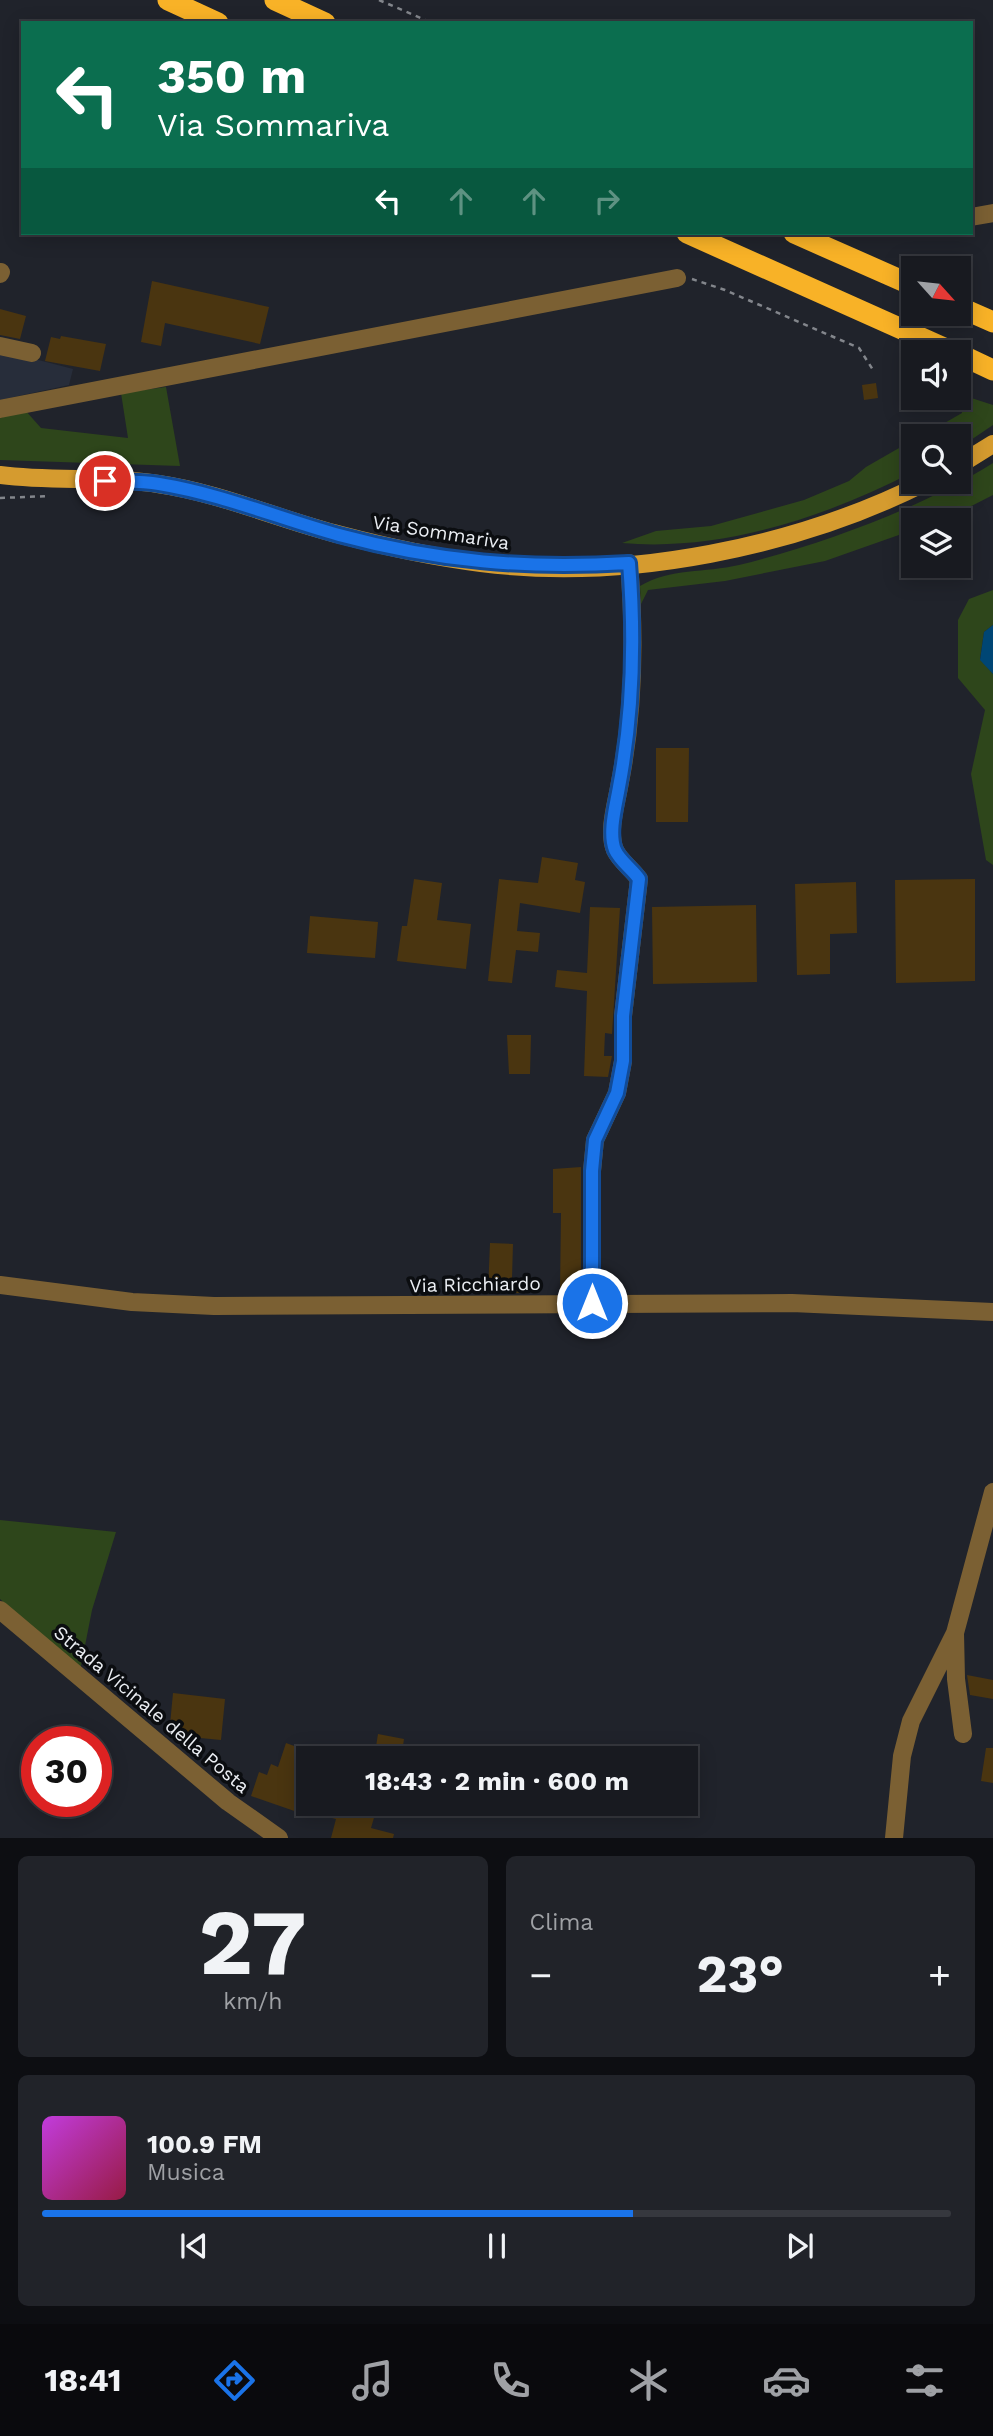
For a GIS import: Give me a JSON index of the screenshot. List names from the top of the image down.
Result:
{
  "streets": {
    "main road": ["Via Sommariva"],
    "street": ["Via Ricchiardo", "Strada Vicinale della Posta"]
  },
  "north": "bottom right",
  "page": {
    "turn": ["350 m", "Via Sommariva"],
    "limit": "30",
    "trip": "18:43 · 2 min · 600 m",
    "tile": [
      ["27", "km/h"],
      "Clima"
    ],
    "heat": ["−", "23°", "+"],
    "song": ["100.9 FM", "Musica"],
    "tabs": "18:41"
  }
}
